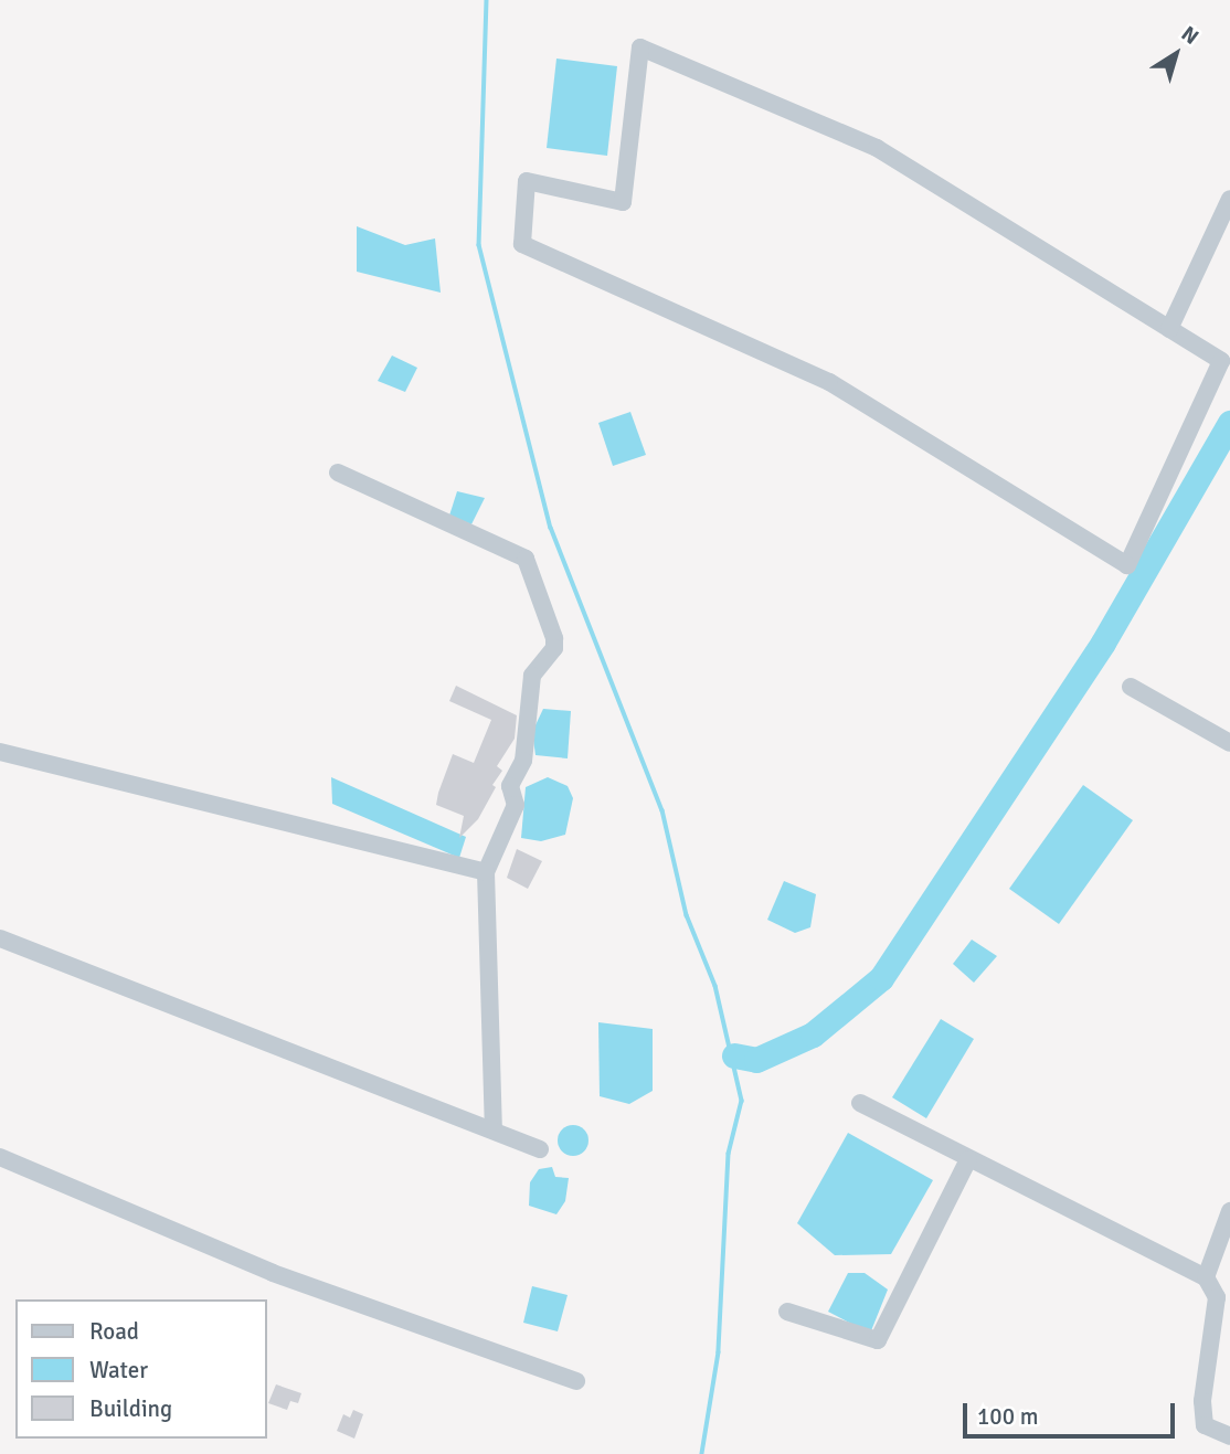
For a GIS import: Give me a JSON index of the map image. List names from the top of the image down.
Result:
{
  "legend": ["Road", "Water", "Building"],
  "scale_bar": "100 m",
  "north": "top right"
}
